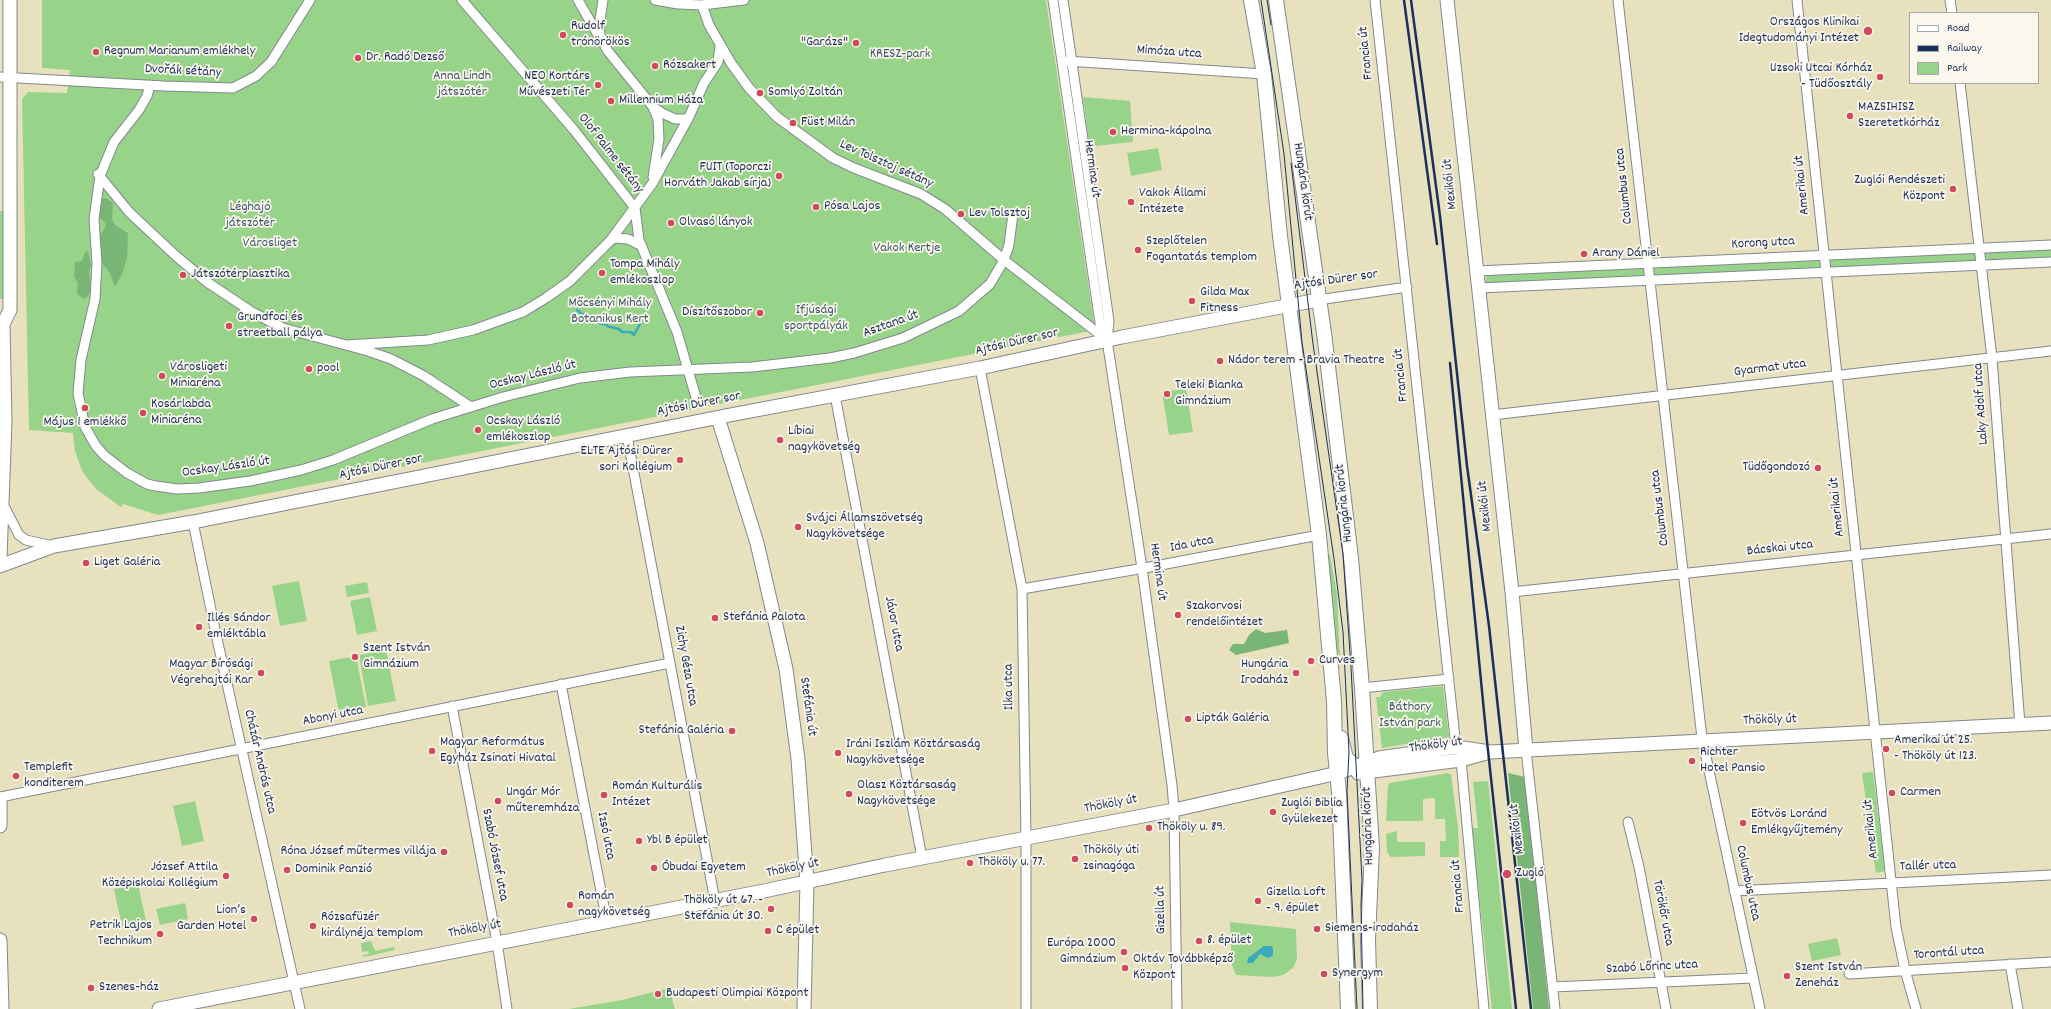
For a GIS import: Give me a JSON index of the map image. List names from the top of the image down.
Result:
{
  "streets": {
    "main road": [
      "Hungária körút",
      "Mexikói út",
      "Ajtósi Dürer sor",
      "Stefánia út",
      "Thököly út"
    ],
    "street": [
      "Mimóza utca",
      "Francia út",
      "Dvořák sétány",
      "Olof Palme sétány",
      "Lev Tolsztoj sétány",
      "Hermina út",
      "Amerikai út",
      "Columbus utca",
      "Korong utca",
      "Asztana út",
      "Gyarmat utca",
      "Ocskay László út",
      "Laky Adolf utca",
      "Ida utca",
      "Bácskai utca",
      "Jávor utca",
      "Zichy Géza utca",
      "Ilka utca",
      "Abonyi utca",
      "Cházár András utca",
      "Izsó utca",
      "Szabó József utca",
      "Tallér utca",
      "Gizella út",
      "Törökőr utca",
      "Torontál utca",
      "Szabó Lőrinc utca"
    ]
  },
  "crossings": [
    ["Mimóza utca", "Hermina út"],
    ["Mimóza utca", "Hungária körút"],
    ["Francia út", "Ajtósi Dürer sor"],
    ["Francia út", "Thököly út"],
    ["Dvořák sétány", "Ocskay László út"],
    ["Olof Palme sétány", "Ocskay László út"],
    ["Lev Tolsztoj sétány", "Hermina út"],
    ["Lev Tolsztoj sétány", "Ajtósi Dürer sor"],
    ["Lev Tolsztoj sétány", "Asztana út"],
    ["Hermina út", "Ajtósi Dürer sor"],
    ["Hermina út", "Ida utca"],
    ["Hermina út", "Thököly út"],
    ["Hermina út", "Gizella út"],
    ["Hungária körút", "Ajtósi Dürer sor"],
    ["Hungária körút", "Ida utca"],
    ["Hungária körút", "Thököly út"],
    ["Mexikói út", "Korong utca"],
    ["Mexikói út", "Gyarmat utca"],
    ["Mexikói út", "Bácskai utca"],
    ["Mexikói út", "Thököly út"],
    ["Mexikói út", "Szabó Lőrinc utca"],
    ["Amerikai út", "Korong utca"],
    ["Amerikai út", "Gyarmat utca"],
    ["Amerikai út", "Bácskai utca"],
    ["Amerikai út", "Thököly út"],
    ["Amerikai út", "Tallér utca"],
    ["Amerikai út", "Torontál utca"],
    ["Columbus utca", "Korong utca"],
    ["Columbus utca", "Gyarmat utca"],
    ["Columbus utca", "Bácskai utca"],
    ["Columbus utca", "Thököly út"],
    ["Columbus utca", "Tallér utca"],
    ["Columbus utca", "Szabó Lőrinc utca"],
    ["Korong utca", "Laky Adolf utca"],
    ["Ajtósi Dürer sor", "Jávor utca"],
    ["Ajtósi Dürer sor", "Zichy Géza utca"],
    ["Ajtósi Dürer sor", "Ilka utca"],
    ["Ajtósi Dürer sor", "Stefánia út"],
    ["Ajtósi Dürer sor", "Cházár András utca"],
    ["Asztana út", "Ocskay László út"],
    ["Gyarmat utca", "Laky Adolf utca"],
    ["Laky Adolf utca", "Bácskai utca"],
    ["Laky Adolf utca", "Thököly út"],
    ["Ida utca", "Ilka utca"],
    ["Jávor utca", "Thököly út"],
    ["Zichy Géza utca", "Abonyi utca"],
    ["Zichy Géza utca", "Thököly út"],
    ["Ilka utca", "Thököly út"],
    ["Stefánia út", "Thököly út"],
    ["Abonyi utca", "Cházár András utca"],
    ["Abonyi utca", "Izsó utca"],
    ["Abonyi utca", "Szabó József utca"],
    ["Thököly út", "Cházár András utca"],
    ["Thököly út", "Izsó utca"],
    ["Thököly út", "Szabó József utca"],
    ["Thököly út", "Gizella út"],
    ["Törökőr utca", "Szabó Lőrinc utca"]
  ],
  "parks": [
    "KRESZ-park",
    "Anna Lindh játszótér",
    "Léghajó játszótér",
    "Városliget",
    "Vakok Kertje",
    "Mőcsényi Mihály Botanikus Kert",
    "Ifjúsági sportpályák",
    "Báthory István park"
  ],
  "places": [
    "Országos Klinikai Idegtudományi Intézet",
    "Rudolf trónörökös",
    "\"Garázs\"",
    "Regnum Marianum emlékhely",
    "Dr. Radó Dezső",
    "Rózsakert",
    "Uzsoki Utcai Kórház - Tüdőosztály",
    "NEO Kortárs Művészeti Tér",
    "Somlyó Zoltán",
    "Millennium Háza",
    "MAZSIHISZ Szeretetkórház",
    "Füst Milán",
    "Hermina-kápolna",
    "FUIT (Toporczi Horváth Jakab sírja)",
    "Zuglói Rendészeti Központ",
    "Vakok Állami Intézete",
    "Pósa Lajos",
    "Lev Tolsztoj",
    "Olvasó lányok",
    "Szeplőtelen Fogantatás templom",
    "Arany Dániel",
    "Tompa Mihály emlékoszlop",
    "Játszótérplasztika",
    "Gilda Max Fitness",
    "Díszítőszobor",
    "Grundfoci és streetball pálya",
    "Nádor terem - Bravia Theatre",
    "pool",
    "Városligeti Miniaréna",
    "Teleki Blanka Gimnázium",
    "Május 1 emlékkő",
    "Kosárlabda Miniaréna",
    "Ocskay László emlékoszlop",
    "Líbiai nagykövetség",
    "ELTE Ajtósi Dürer sori Kollégium",
    "Tüdőgondozó",
    "Svájci Államszövetség Nagykövetsége",
    "Liget Galéria",
    "Szakorvosi rendelőintézet",
    "Stefánia Palota",
    "Illés Sándor emléktábla",
    "Szent István Gimnázium",
    "Curves",
    "Magyar Bírósági Végrehajtói Kar",
    "Hungária Irodaház",
    "Lipták Galéria",
    "Stefánia Galéria",
    "Amerikai út 25. - Thököly út 123.",
    "Magyar Református Egyház Zsinati Hivatal",
    "Iráni Iszlám Köztársaság Nagykövetsége",
    "Richter Hotel Pansio",
    "Templefit konditerem",
    "Carmen",
    "Olasz Köztársaság Nagykövetsége",
    "Román Kulturális Intézet",
    "Ungár Mór műteremháza",
    "Zuglói Biblia Gyülekezet",
    "Eötvös Loránd Emlékgyűjtemény",
    "Thököly u. 89.",
    "Ybl B épület",
    "Róna József műtermes villája",
    "Thököly úti zsinagóga",
    "Thököly u. 77.",
    "Óbudai Egyetem",
    "Dominik Panzió",
    "Zugló",
    "József Attila Középiskolai Kollégium",
    "Gizella Loft - 9. épület",
    "Román nagykövetség",
    "Thököly út 67. - Stefánia út 30.",
    "Lion’s Garden Hotel",
    "Rózsafüzér királynéja templom",
    "Siemens-irodaház",
    "C épület",
    "Petrik Lajos Technikum",
    "8. épület",
    "Európa 2000 Gimnázium",
    "Oktáv Továbbképző Központ",
    "Synergym",
    "Szent István Zeneház",
    "Szenes-ház",
    "Budapesti Olimpiai Központ"
  ],
  "legend": ["Road", "Railway", "Park"]
}
